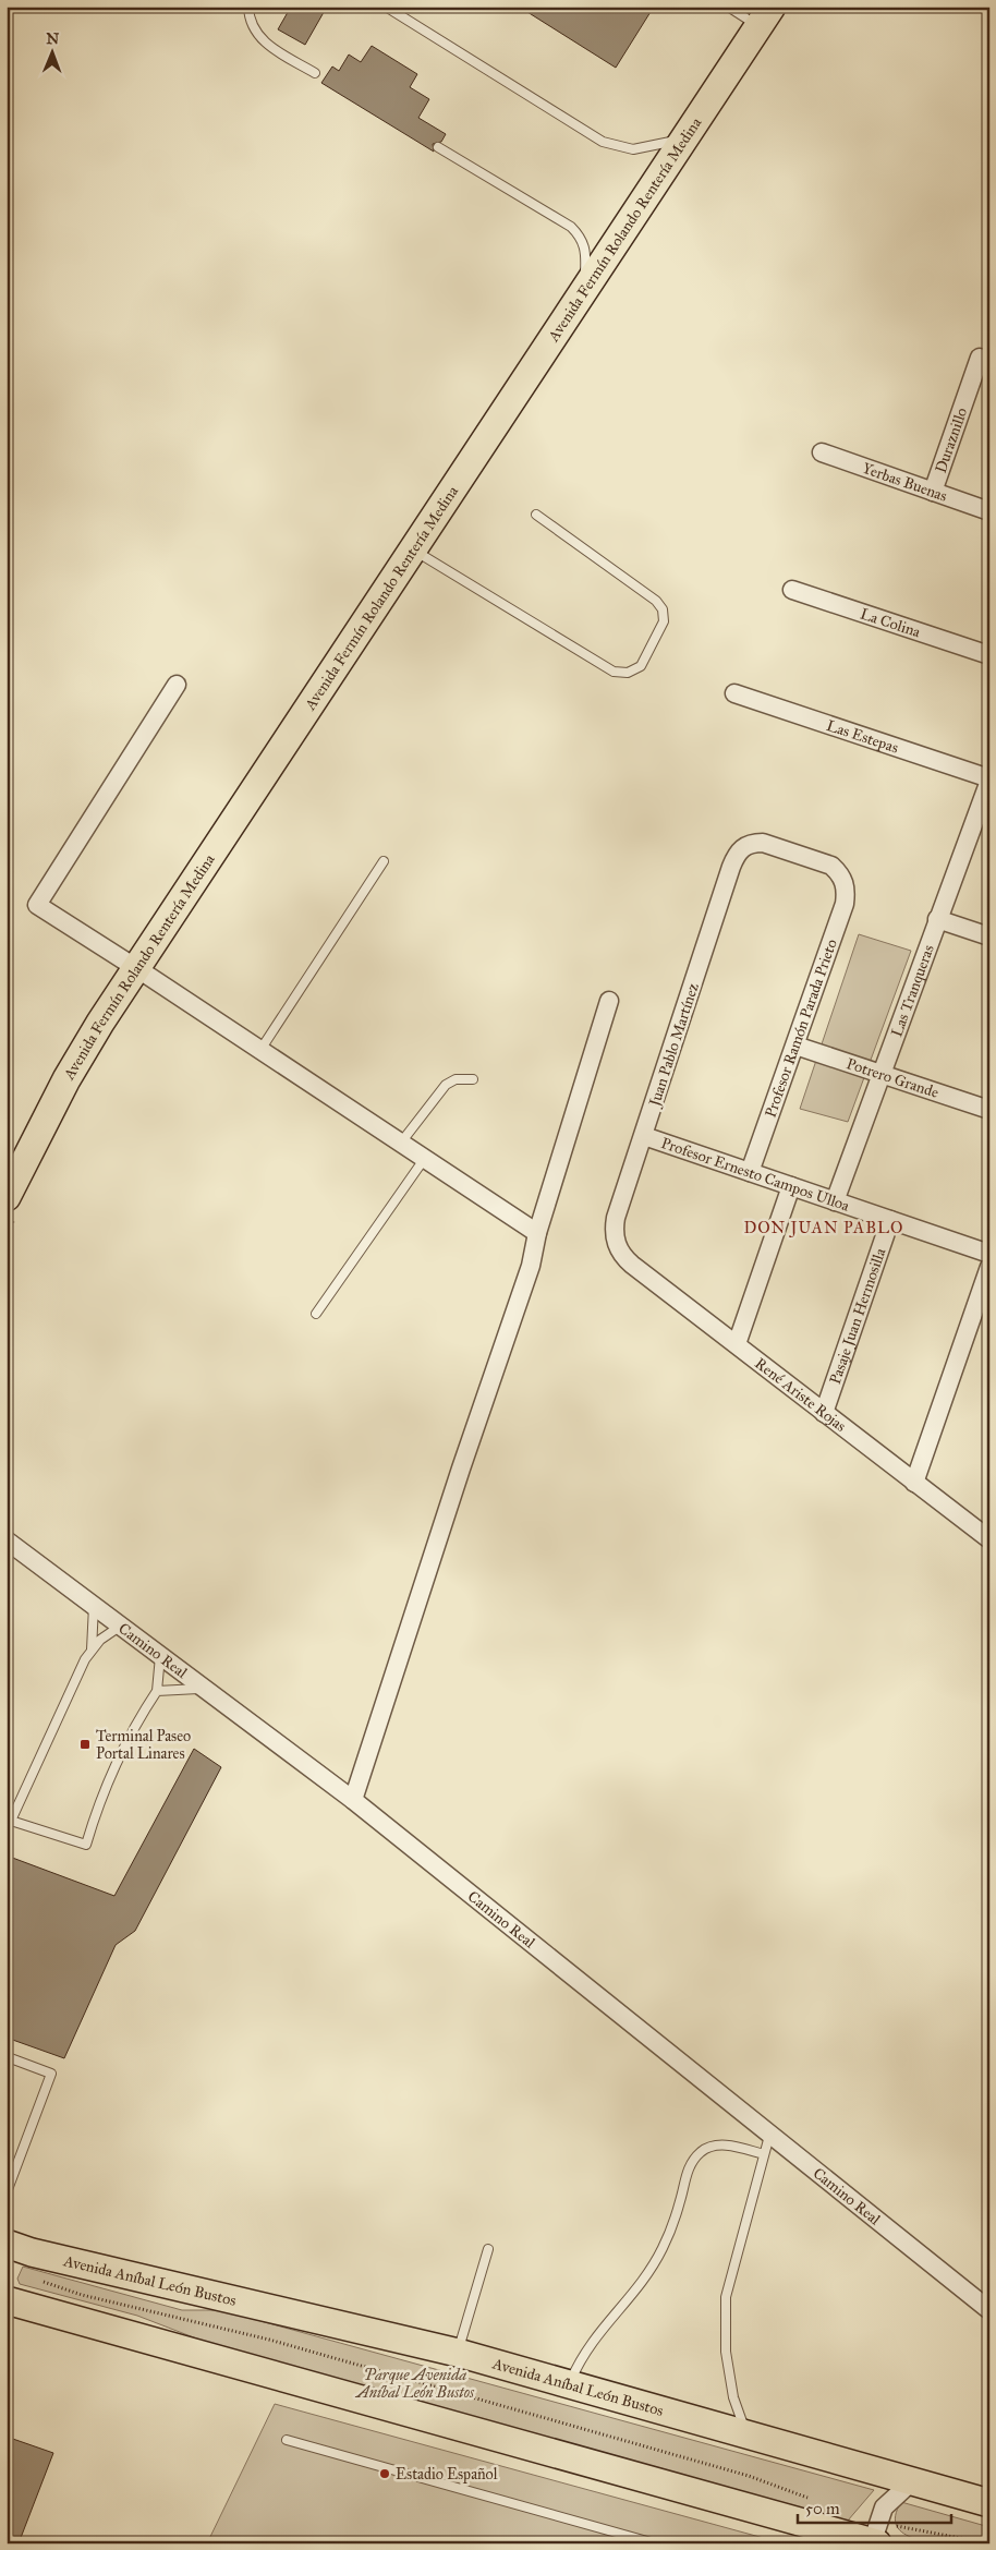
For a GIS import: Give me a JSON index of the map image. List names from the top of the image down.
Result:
{
  "streets": {
    "main road": ["Avenida Fermín Rolando Rentería Medina", "Avenida Aníbal León Bustos"],
    "street": [
      "Duraznillo",
      "Yerbas Buenas",
      "La Colina",
      "Las Estepas",
      "Las Tranqueras",
      "Profesor Ramón Parada Prieto",
      "Juan Pablo Martínez",
      "Potrero Grande",
      "Profesor Ernesto Campos Ulloa",
      "Pasaje Juan Hermosilla",
      "René Ariste Rojas",
      "Camino Real"
    ]
  },
  "crossings": [
    ["Duraznillo", "Yerbas Buenas"],
    ["Las Estepas", "Las Tranqueras"],
    ["Las Tranqueras", "Potrero Grande"],
    ["Las Tranqueras", "Profesor Ernesto Campos Ulloa"],
    ["Profesor Ramón Parada Prieto", "Juan Pablo Martínez"],
    ["Profesor Ramón Parada Prieto", "Potrero Grande"],
    ["Profesor Ramón Parada Prieto", "Profesor Ernesto Campos Ulloa"],
    ["Juan Pablo Martínez", "Profesor Ernesto Campos Ulloa"],
    ["Juan Pablo Martínez", "René Ariste Rojas"],
    ["Profesor Ernesto Campos Ulloa", "Pasaje Juan Hermosilla"],
    ["Pasaje Juan Hermosilla", "René Ariste Rojas"]
  ],
  "districts": ["DON JUAN PABLO"],
  "parks": ["Parque Avenida Aníbal León Bustos"],
  "places": {
    "transit": ["Terminal Paseo Portal Linares"],
    "other": ["Estadio Español"]
  },
  "scale_bar": "50 m",
  "north": "top"
}
